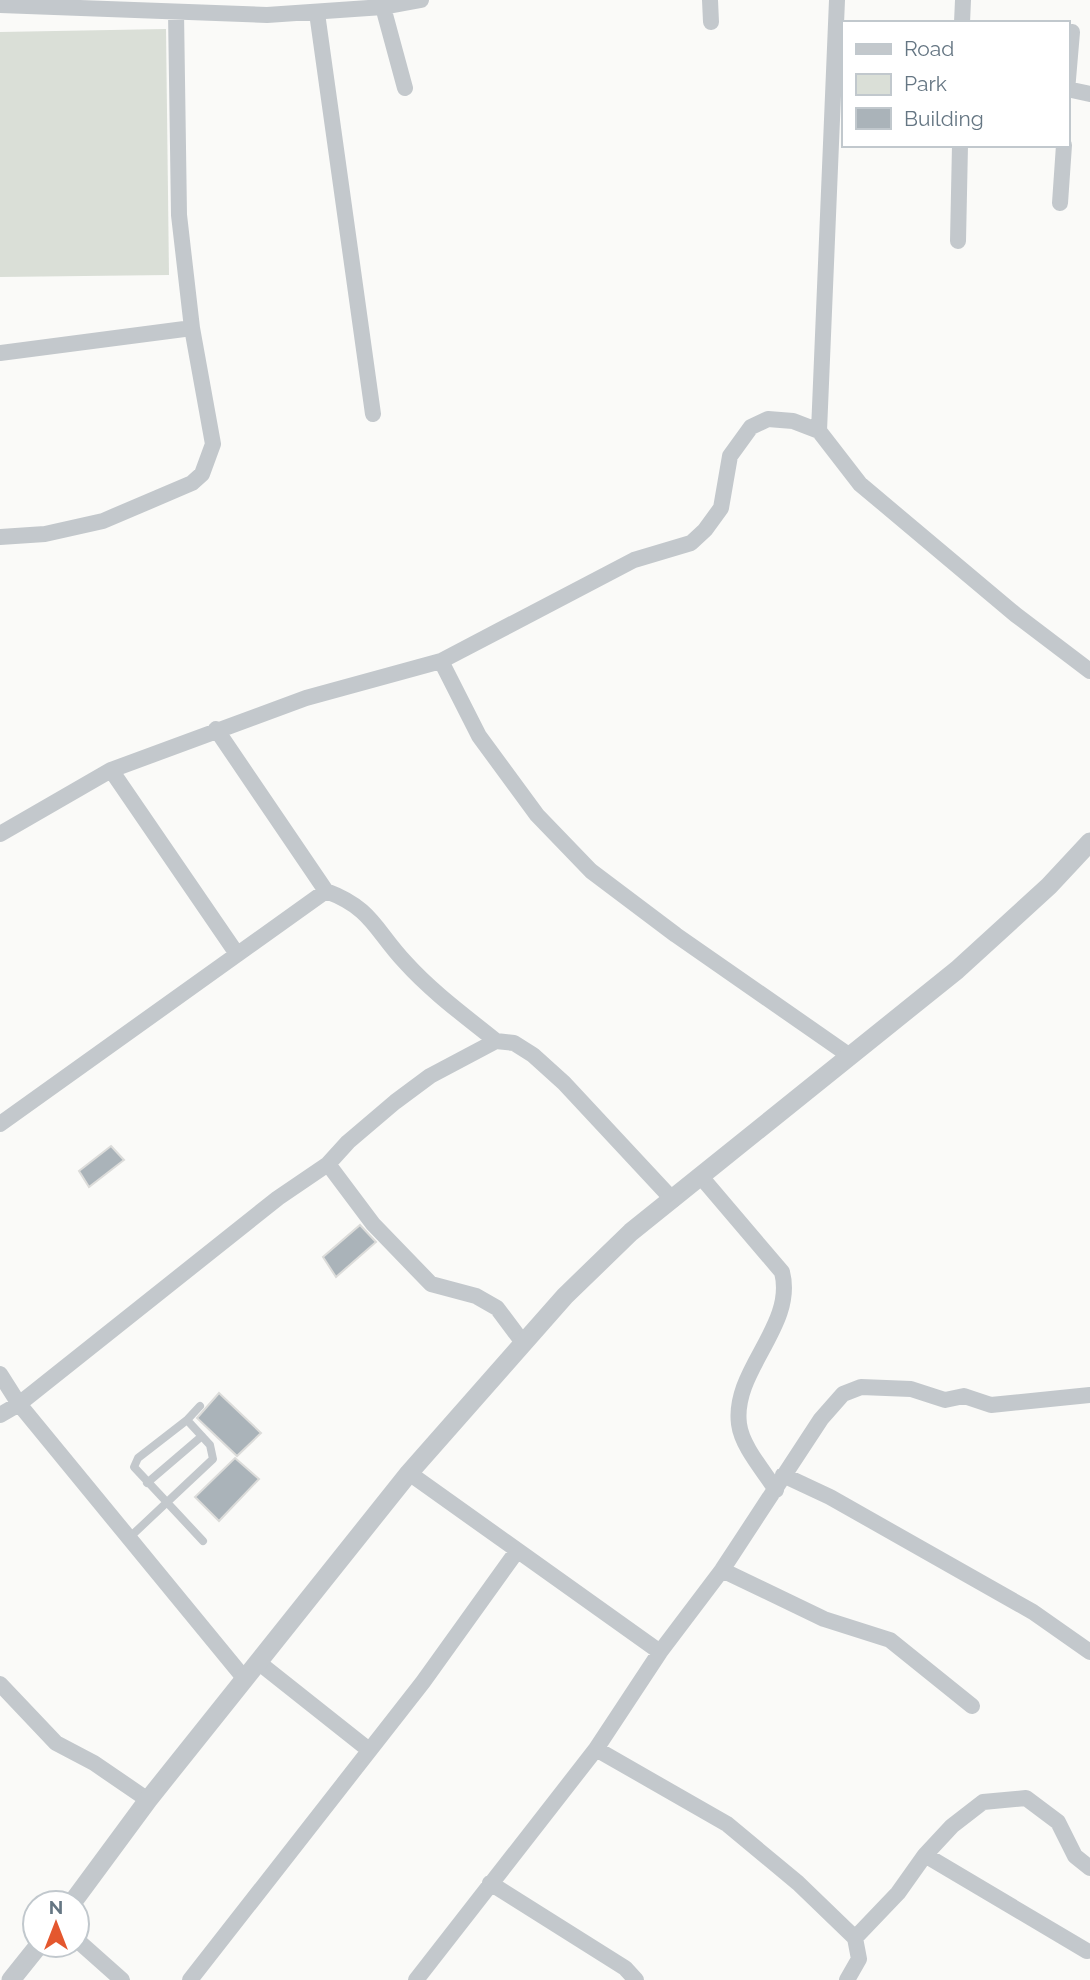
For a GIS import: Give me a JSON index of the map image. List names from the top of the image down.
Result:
{
  "legend": ["Road", "Park", "Building"],
  "north": "top"
}
